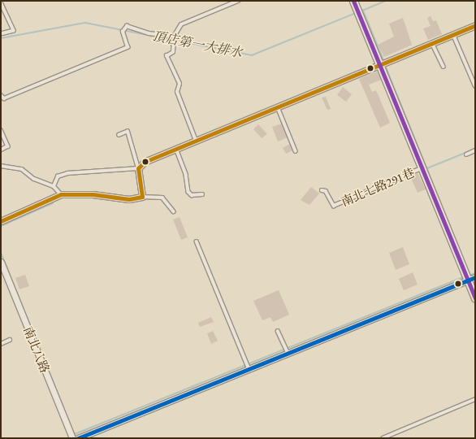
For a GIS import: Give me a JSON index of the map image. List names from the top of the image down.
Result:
{
  "streets": {
    "street": ["南北八路"],
    "lane": ["南北七路291巷"]
  },
  "water": ["頂店第一大排水"]
}
